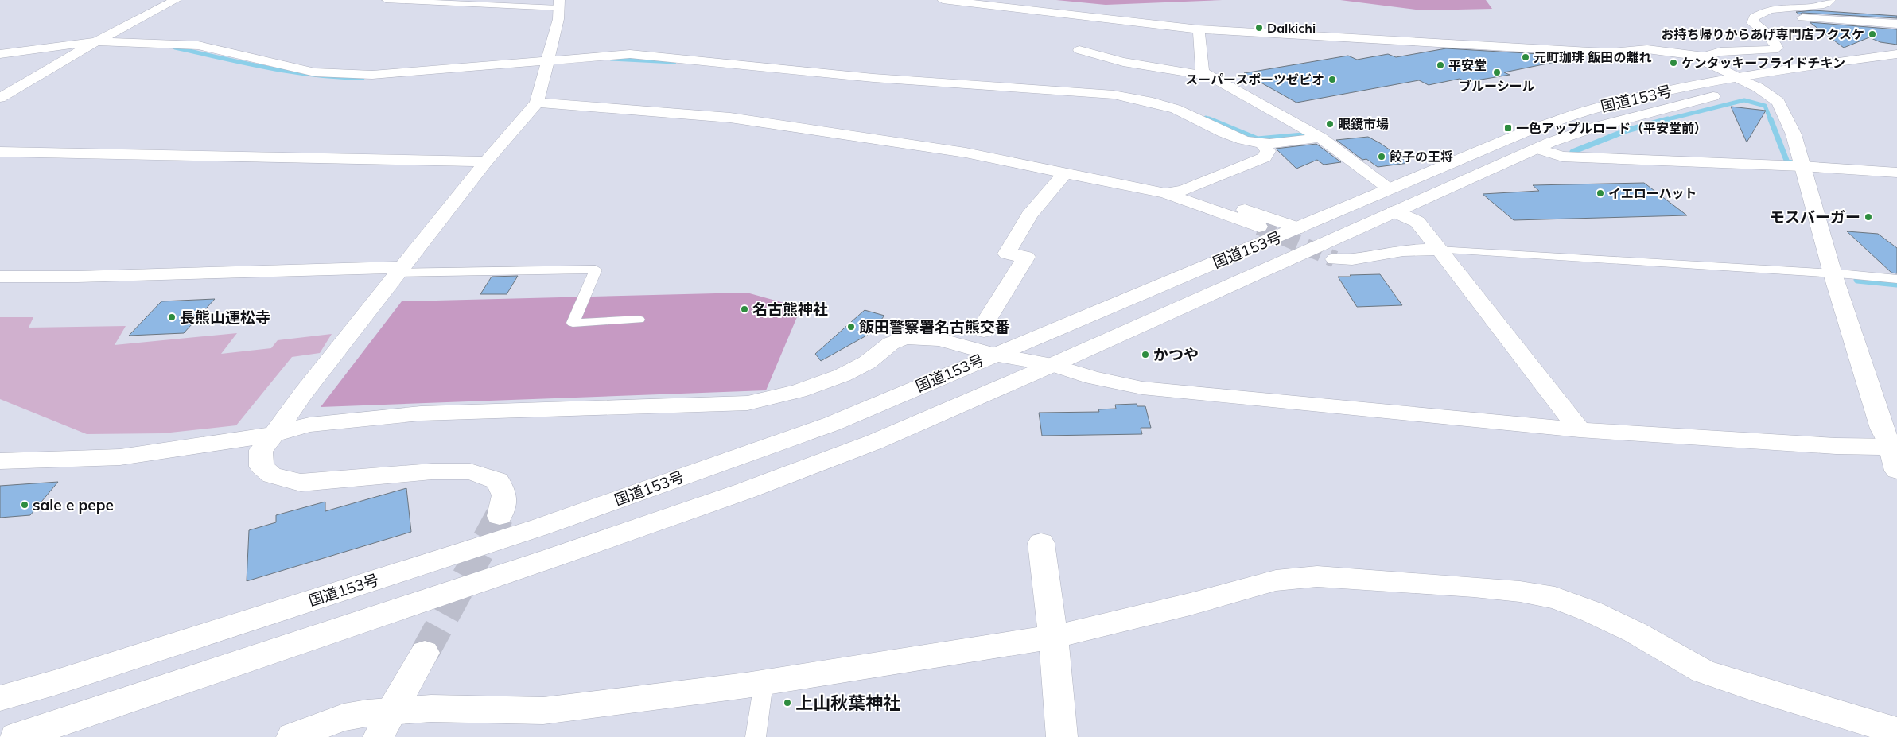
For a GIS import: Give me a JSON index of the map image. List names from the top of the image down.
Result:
{
  "streets": {
    "main road": ["国道153号"]
  },
  "places": {
    "other": [
      "Dalkichi",
      "お持ち帰りからあげ専門店フクスケ",
      "元町珈琲 飯田の離れ",
      "ケンタッキーフライドチキン",
      "平安堂",
      "ブルーシール",
      "スーパースポーツゼビオ",
      "眼鏡市場",
      "餃子の王将",
      "イエローハット",
      "モスバーガー",
      "名古熊神社",
      "長熊山運松寺",
      "飯田警察署名古熊交番",
      "かつや",
      "sale e pepe",
      "上山秋葉神社"
    ],
    "transit": ["一色アップルロード（平安堂前）"]
  }
}
